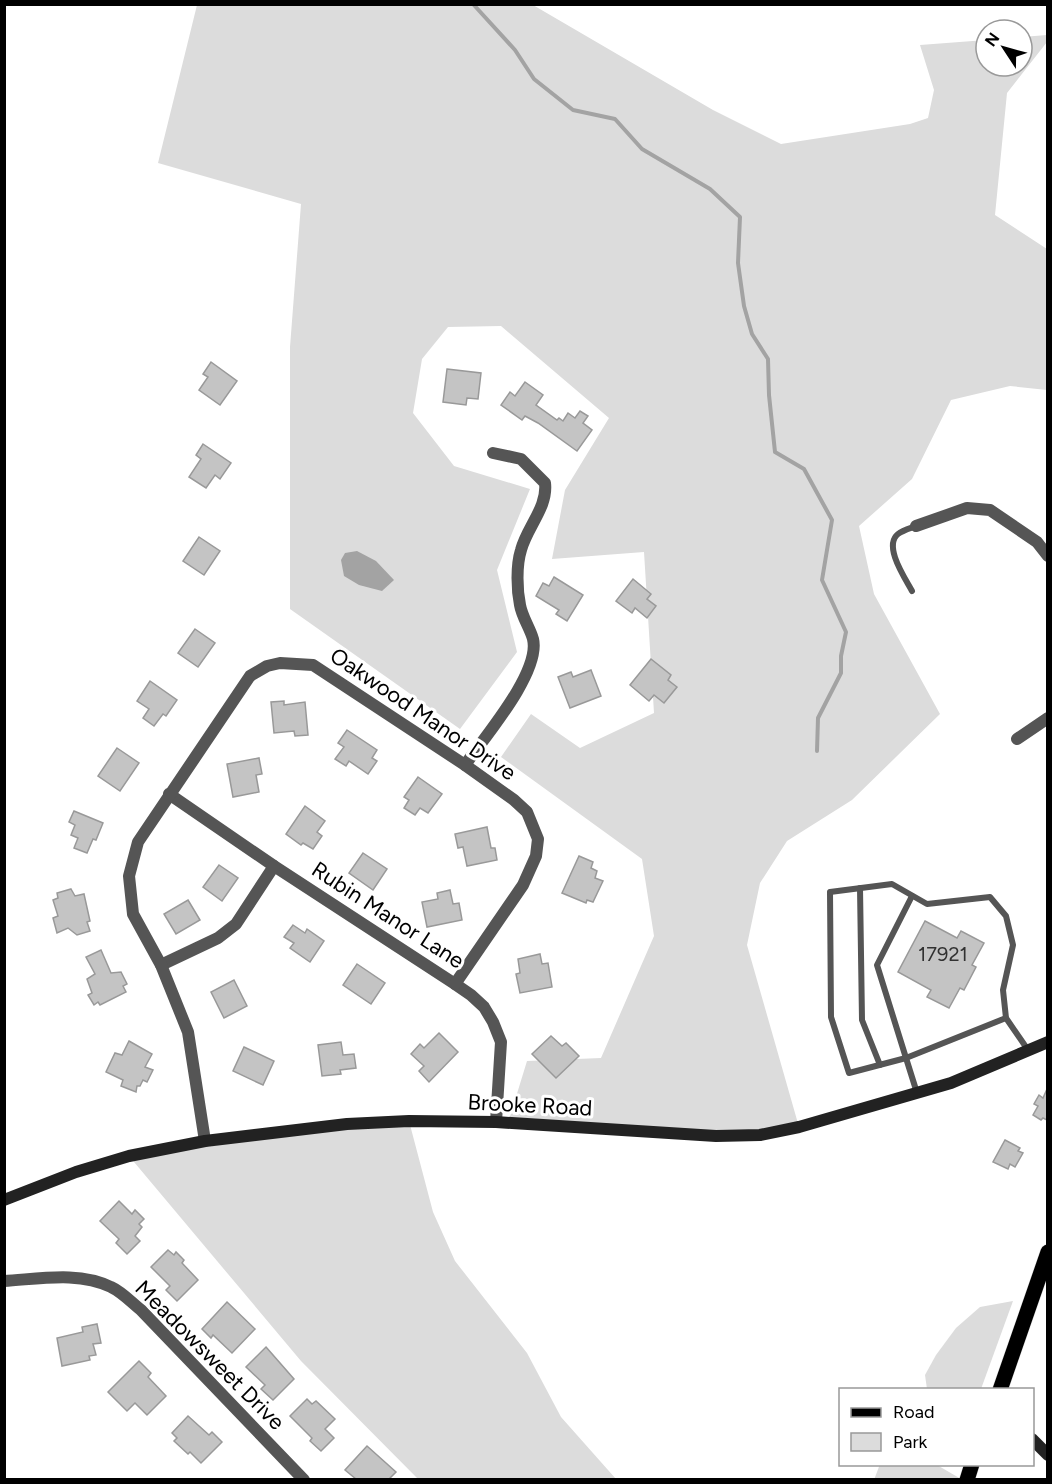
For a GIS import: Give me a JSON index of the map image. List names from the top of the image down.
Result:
{
  "streets": {
    "street": [
      "Oakwood Manor Drive",
      "Rubin Manor Lane",
      "Brooke Road",
      "Meadowsweet Drive"
    ]
  },
  "crossings": [
    ["Oakwood Manor Drive", "Rubin Manor Lane"],
    ["Oakwood Manor Drive", "Brooke Road"],
    ["Rubin Manor Lane", "Brooke Road"]
  ],
  "house_numbers": ["17921"],
  "legend": ["Road", "Park"],
  "north": "top left"
}
